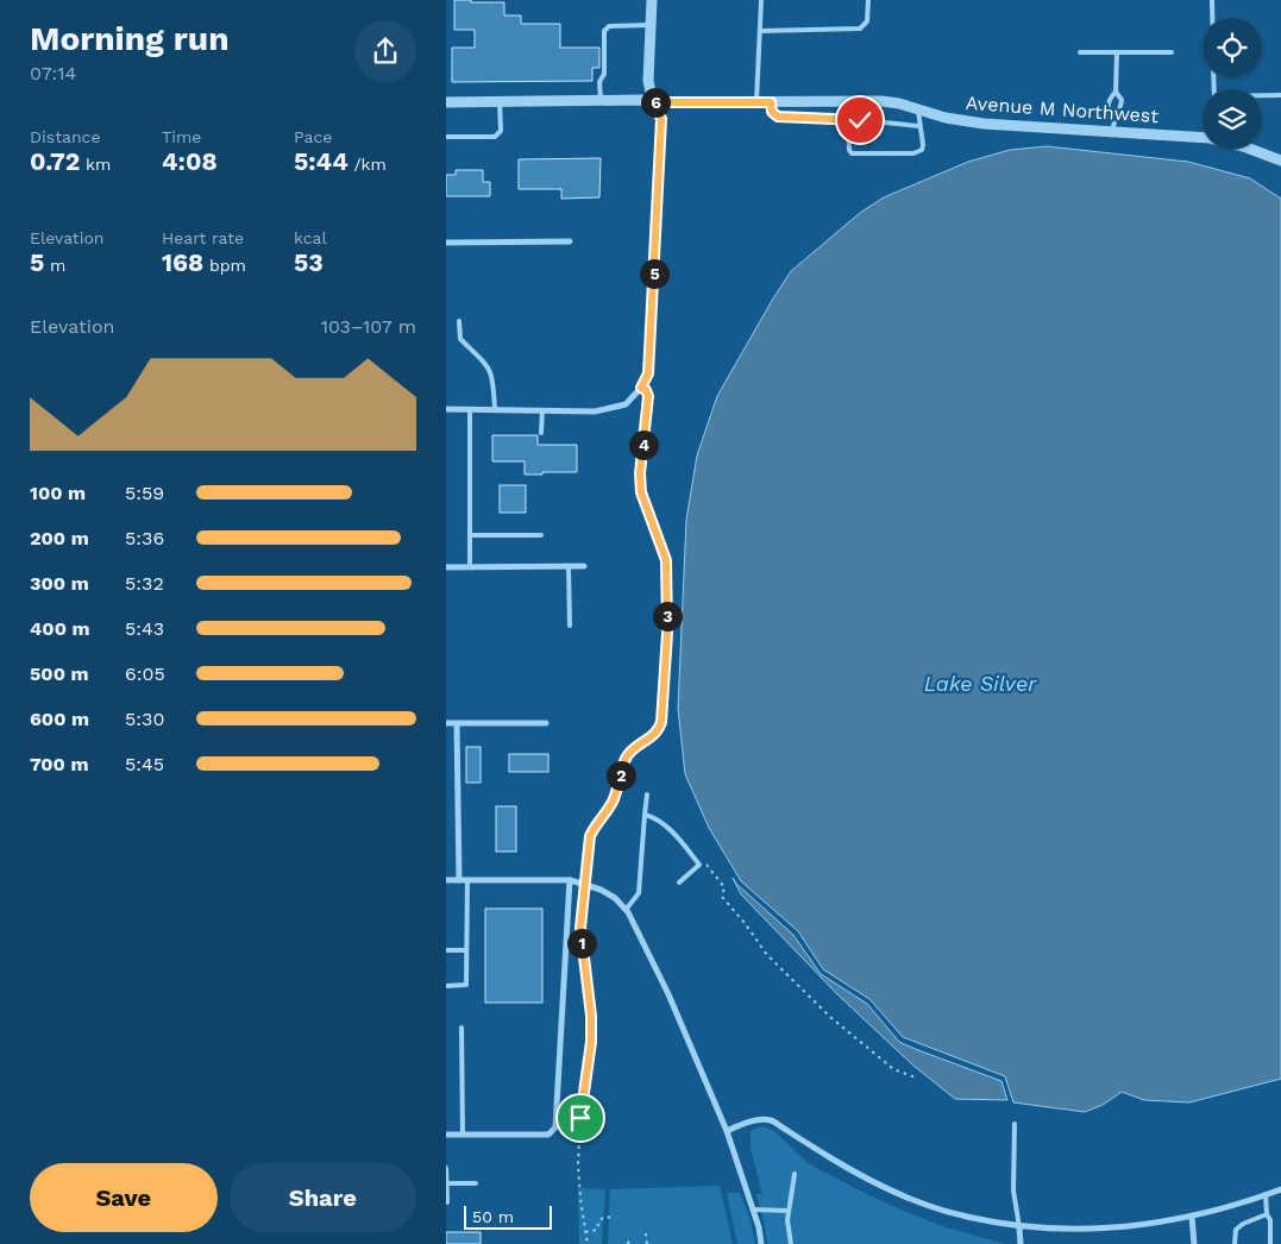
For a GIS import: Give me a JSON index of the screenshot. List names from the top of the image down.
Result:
{
  "streets": {
    "street": ["Avenue M Northwest"]
  },
  "water": ["Lake Silver"],
  "scale_bar": "50 m",
  "page": {
    "heading": ["Morning run", "07:14"],
    "pins": [
      "6",
      "5",
      "4",
      "3",
      "2",
      "1"
    ],
    "stats": [
      ["Distance", "0.72 km"],
      ["Time", "4:08"],
      ["Pace", "5:44 /km"],
      ["Elevation", "5 m"],
      ["Heart rate", "168 bpm"],
      ["kcal", "53"]
    ],
    "chart": ["Elevation", "103–107 m"],
    "list": [
      {
        "name": "100 m",
        "note": "5:59"
      },
      {
        "name": "200 m",
        "note": "5:36"
      },
      {
        "name": "300 m",
        "note": "5:32"
      },
      {
        "name": "400 m",
        "note": "5:43"
      },
      {
        "name": "500 m",
        "note": "6:05"
      },
      {
        "name": "600 m",
        "note": "5:30"
      },
      {
        "name": "700 m",
        "note": "5:45"
      }
    ],
    "buttons": ["Save", "Share"],
    "scale": "50 m"
  }
}
